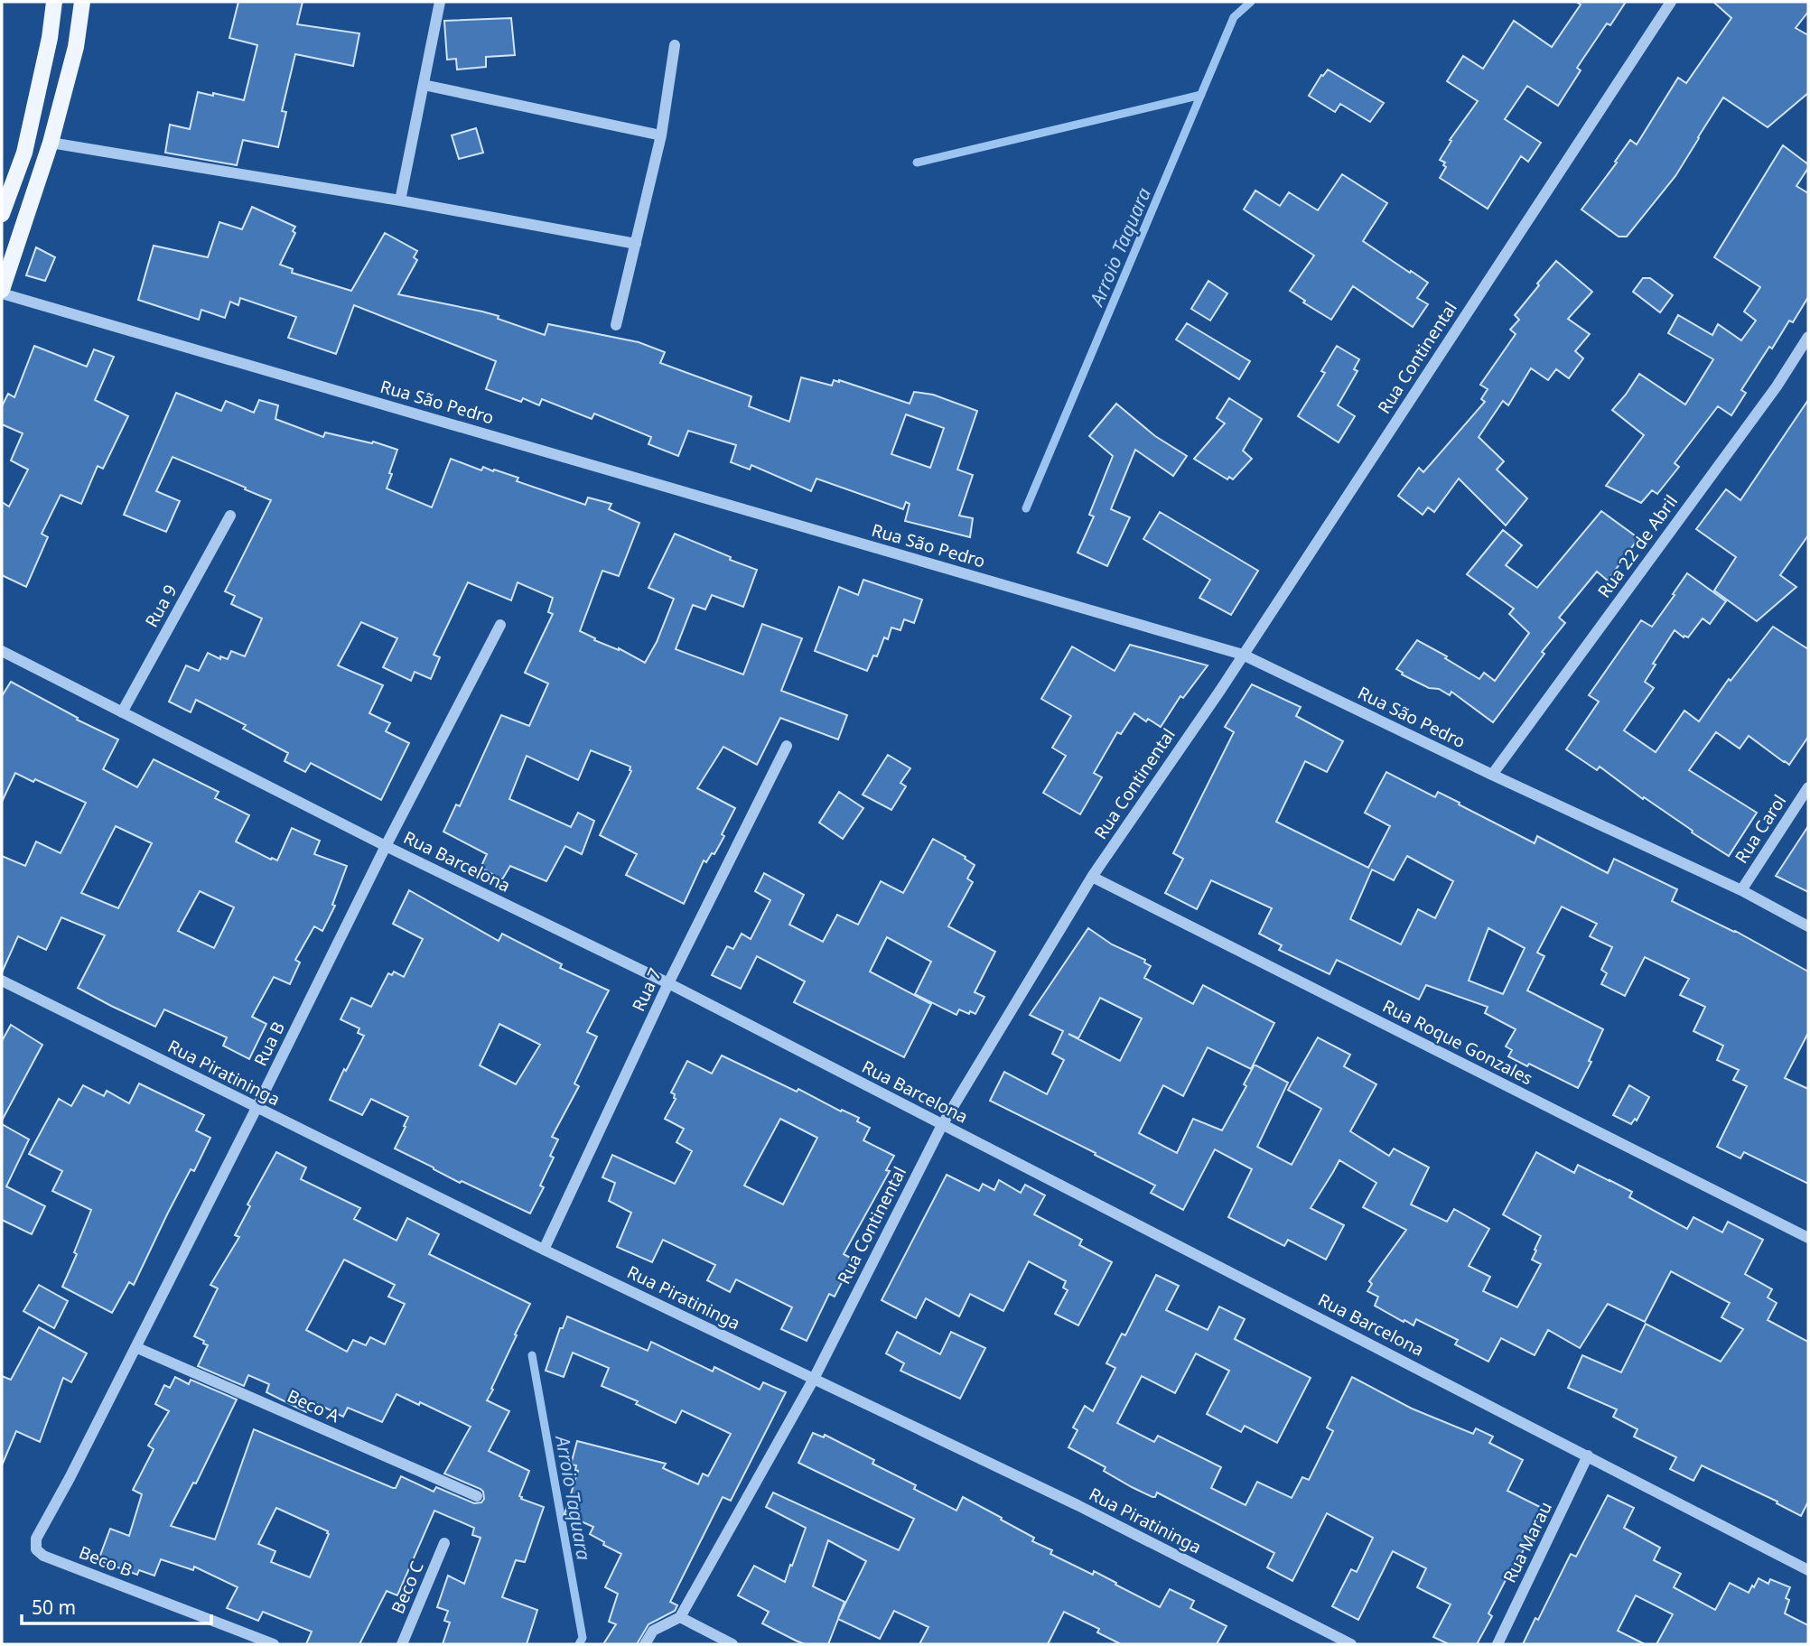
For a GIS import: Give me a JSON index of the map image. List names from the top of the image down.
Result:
{
  "streets": {
    "street": [
      "Rua Continental",
      "Rua São Pedro",
      "Rua 22 de Abril",
      "Rua 9",
      "Rua Carol",
      "Rua Barcelona",
      "Rua 7",
      "Rua Roque Gonzales",
      "Rua B",
      "Rua Piratininga",
      "Beco A",
      "Rua Marau",
      "Beco B",
      "Beco C"
    ]
  },
  "crossings": [
    ["Rua Continental", "Rua São Pedro"],
    ["Rua Continental", "Rua Barcelona"],
    ["Rua Continental", "Rua Roque Gonzales"],
    ["Rua Continental", "Rua Piratininga"],
    ["Rua São Pedro", "Rua 22 de Abril"],
    ["Rua São Pedro", "Rua Carol"],
    ["Rua 9", "Rua Barcelona"],
    ["Rua Barcelona", "Rua 7"],
    ["Rua Barcelona", "Rua B"],
    ["Rua Barcelona", "Rua Marau"],
    ["Rua 7", "Rua Piratininga"],
    ["Rua B", "Rua Piratininga"],
    ["Rua B", "Beco A"],
    ["Rua B", "Beco B"]
  ],
  "water": ["Arroio Taquara"],
  "scale_bar": "50 m"
}
